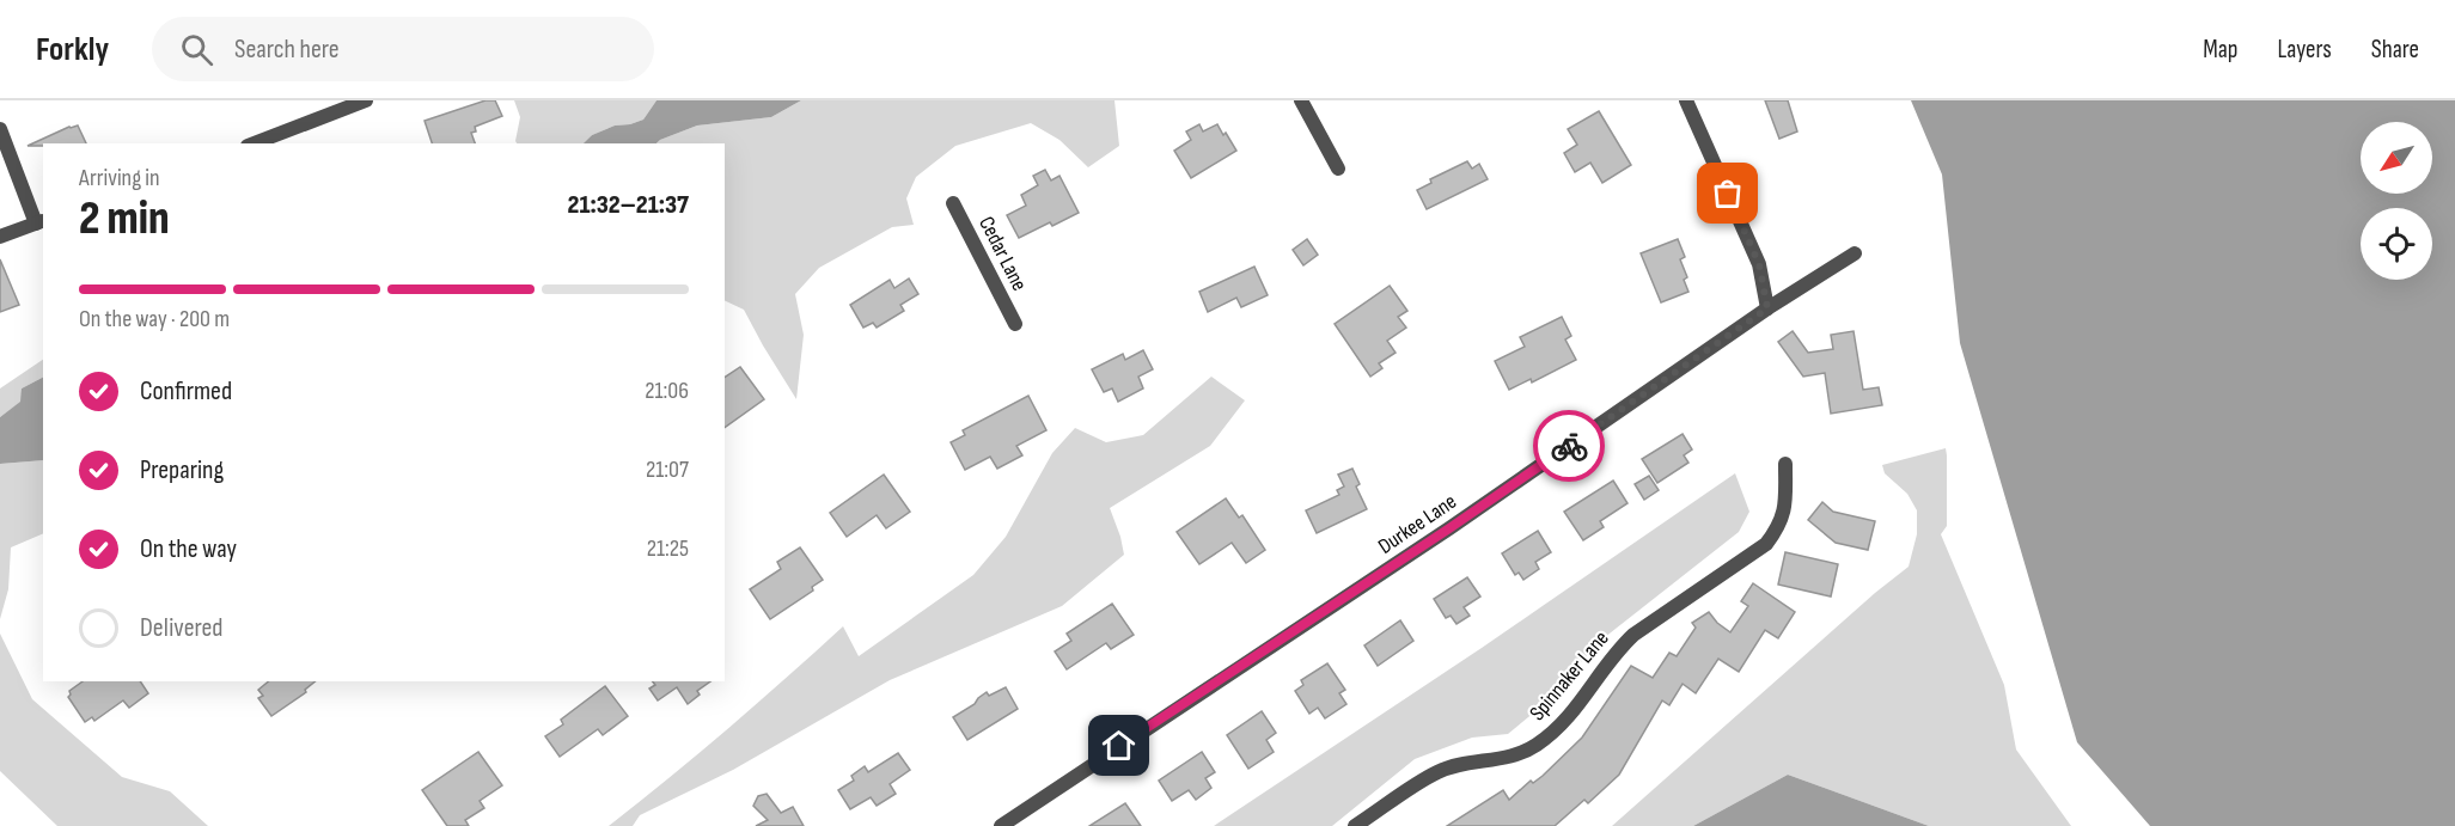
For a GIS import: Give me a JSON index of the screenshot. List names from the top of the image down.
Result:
{
  "streets": {
    "street": ["Cedar Lane", "Durkee Lane", "Spinnaker Lane"]
  },
  "north": "bottom left",
  "page": {
    "header": "Forkly",
    "search": "Search here",
    "nav": ["Map", "Layers", "Share"],
    "heading": ["2 min", "Arriving in", "21:32–21:37"],
    "bar": "On the way · 200 m",
    "list": [
      ["Confirmed", "21:06"],
      ["Preparing", "21:07"],
      ["On the way", "21:25"],
      "Delivered"
    ]
  }
}
